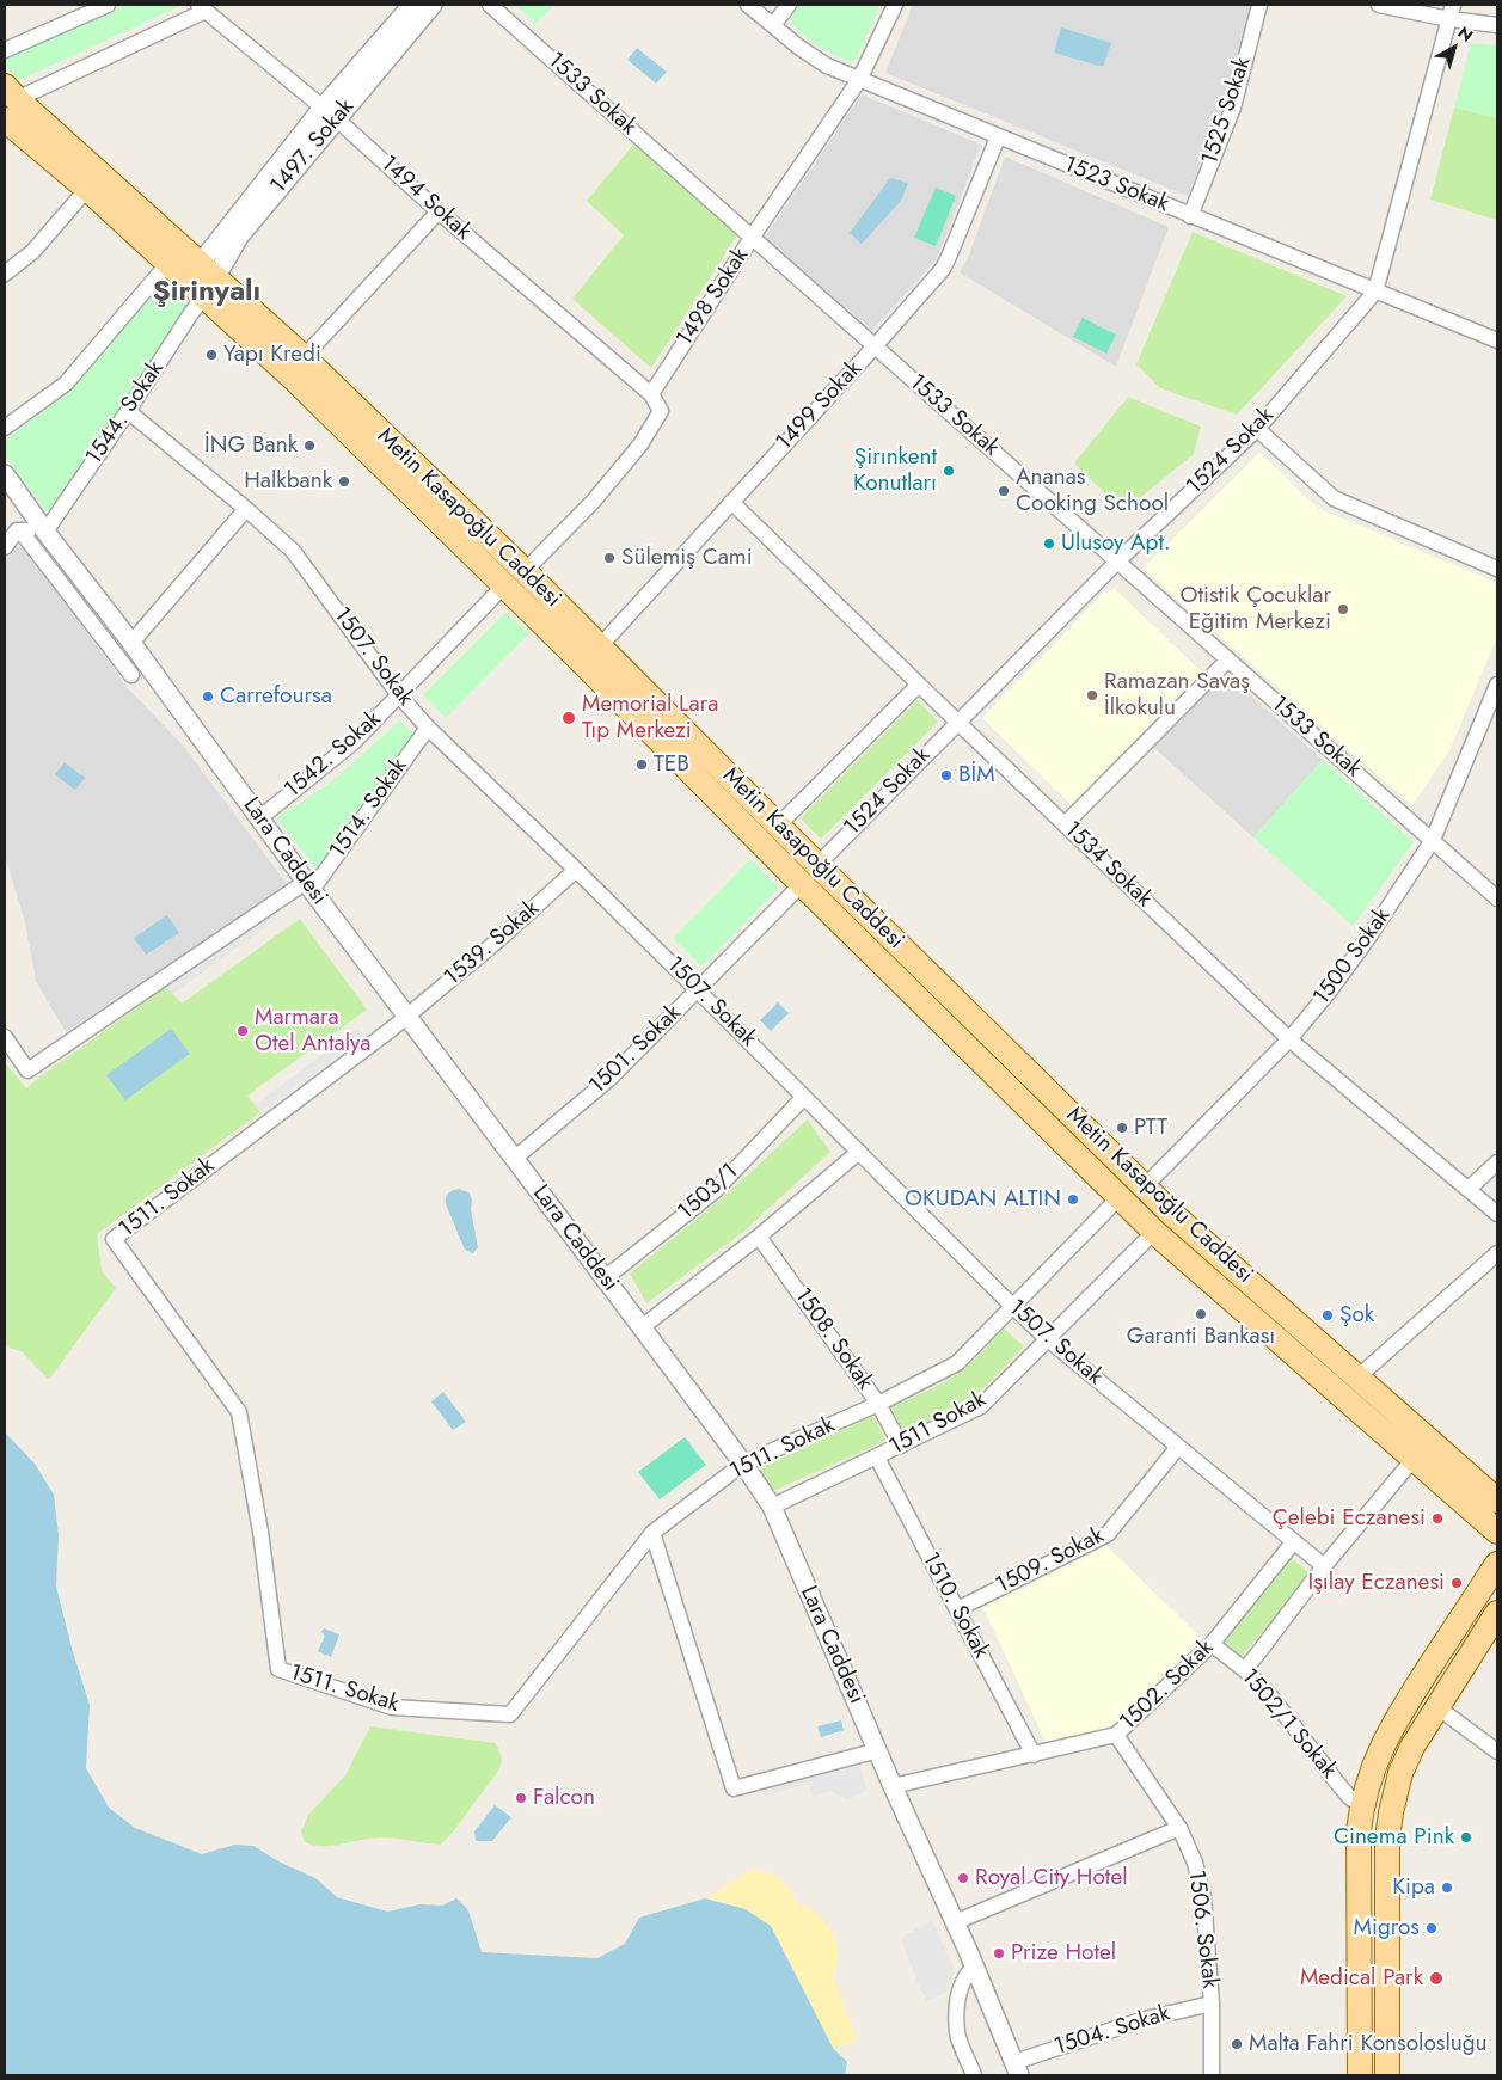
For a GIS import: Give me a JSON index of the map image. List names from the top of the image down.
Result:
{
  "streets": {
    "main road": ["Metin Kasapoğlu Caddesi"],
    "street": [
      "1533 Sokak",
      "1525 Sokak",
      "1497. Sokak",
      "1523 Sokak",
      "1494 Sokak",
      "1498 Sokak",
      "1499 Sokak",
      "1544. Sokak",
      "1524 Sokak",
      "1507. Sokak",
      "1542. Sokak",
      "1514. Sokak",
      "Lara Caddesi",
      "1534 Sokak",
      "1539. Sokak",
      "1500 Sokak",
      "1501. Sokak",
      "1503/1",
      "1511. Sokak",
      "1508. Sokak",
      "1511 Sokak",
      "1509. Sokak",
      "1510. Sokak",
      "1502. Sokak",
      "1502/1 Sokak",
      "1506. Sokak",
      "1504. Sokak"
    ]
  },
  "crossings": [
    ["1533 Sokak", "1498 Sokak"],
    ["1533 Sokak", "1499 Sokak"],
    ["1533 Sokak", "1524 Sokak"],
    ["1533 Sokak", "1500 Sokak"],
    ["1525 Sokak", "1523 Sokak"],
    ["1497. Sokak", "1494 Sokak"],
    ["1497. Sokak", "1544. Sokak"],
    ["1497. Sokak", "Metin Kasapoğlu Caddesi"],
    ["1523 Sokak", "1498 Sokak"],
    ["1523 Sokak", "1499 Sokak"],
    ["1523 Sokak", "1524 Sokak"],
    ["1494 Sokak", "1498 Sokak"],
    ["1499 Sokak", "Metin Kasapoğlu Caddesi"],
    ["1499 Sokak", "1534 Sokak"],
    ["1544. Sokak", "Metin Kasapoğlu Caddesi"],
    ["1544. Sokak", "1507. Sokak"],
    ["1544. Sokak", "Lara Caddesi"],
    ["1524 Sokak", "Metin Kasapoğlu Caddesi"],
    ["1524 Sokak", "1534 Sokak"],
    ["Metin Kasapoğlu Caddesi", "1542. Sokak"],
    ["Metin Kasapoğlu Caddesi", "1500 Sokak"],
    ["Metin Kasapoğlu Caddesi", "1501. Sokak"],
    ["Metin Kasapoğlu Caddesi", "1511. Sokak"],
    ["Metin Kasapoğlu Caddesi", "1511 Sokak"],
    ["1507. Sokak", "1542. Sokak"],
    ["1507. Sokak", "1514. Sokak"],
    ["1507. Sokak", "1539. Sokak"],
    ["1507. Sokak", "1501. Sokak"],
    ["1507. Sokak", "1503/1"],
    ["1507. Sokak", "1511. Sokak"],
    ["1507. Sokak", "1511 Sokak"],
    ["1507. Sokak", "1509. Sokak"],
    ["1507. Sokak", "1502. Sokak"],
    ["1542. Sokak", "Lara Caddesi"],
    ["1514. Sokak", "Lara Caddesi"],
    ["Lara Caddesi", "1539. Sokak"],
    ["Lara Caddesi", "1501. Sokak"],
    ["Lara Caddesi", "1503/1"],
    ["Lara Caddesi", "1511. Sokak"],
    ["Lara Caddesi", "1511 Sokak"],
    ["Lara Caddesi", "1502. Sokak"],
    ["Lara Caddesi", "1504. Sokak"],
    ["1534 Sokak", "1500 Sokak"],
    ["1539. Sokak", "1511. Sokak"],
    ["1511. Sokak", "1508. Sokak"],
    ["1508. Sokak", "1511 Sokak"],
    ["1511 Sokak", "1510. Sokak"],
    ["1509. Sokak", "1510. Sokak"],
    ["1510. Sokak", "1502. Sokak"],
    ["1502. Sokak", "1502/1 Sokak"],
    ["1502. Sokak", "1506. Sokak"],
    ["1506. Sokak", "1504. Sokak"]
  ],
  "districts": ["Şirinyalı"],
  "places": [
    "Yapı Kredi",
    "İNG Bank",
    "Şirınkent Konutları",
    "Halkbank",
    "Ananas Cooking School",
    "Ulusoy Apt.",
    "Sülemiş Cami",
    "Otistik Çocuklar Eğitim Merkezi",
    "Ramazan Savaş İlkokulu",
    "Carrefoursa",
    "Memorial Lara Tıp Merkezi",
    "TEB",
    "BİM",
    "Marmara Otel Antalya",
    "PTT",
    "OKUDAN ALTIN",
    "Garanti Bankası",
    "Şok",
    "Çelebi Eczanesi",
    "Işılay Eczanesi",
    "Falcon",
    "Cinema Pink",
    "Royal City Hotel",
    "Kipa",
    "Migros",
    "Prize Hotel",
    "Medical Park",
    "Malta Fahri Konsolosluğu"
  ],
  "north": "top right"
}
